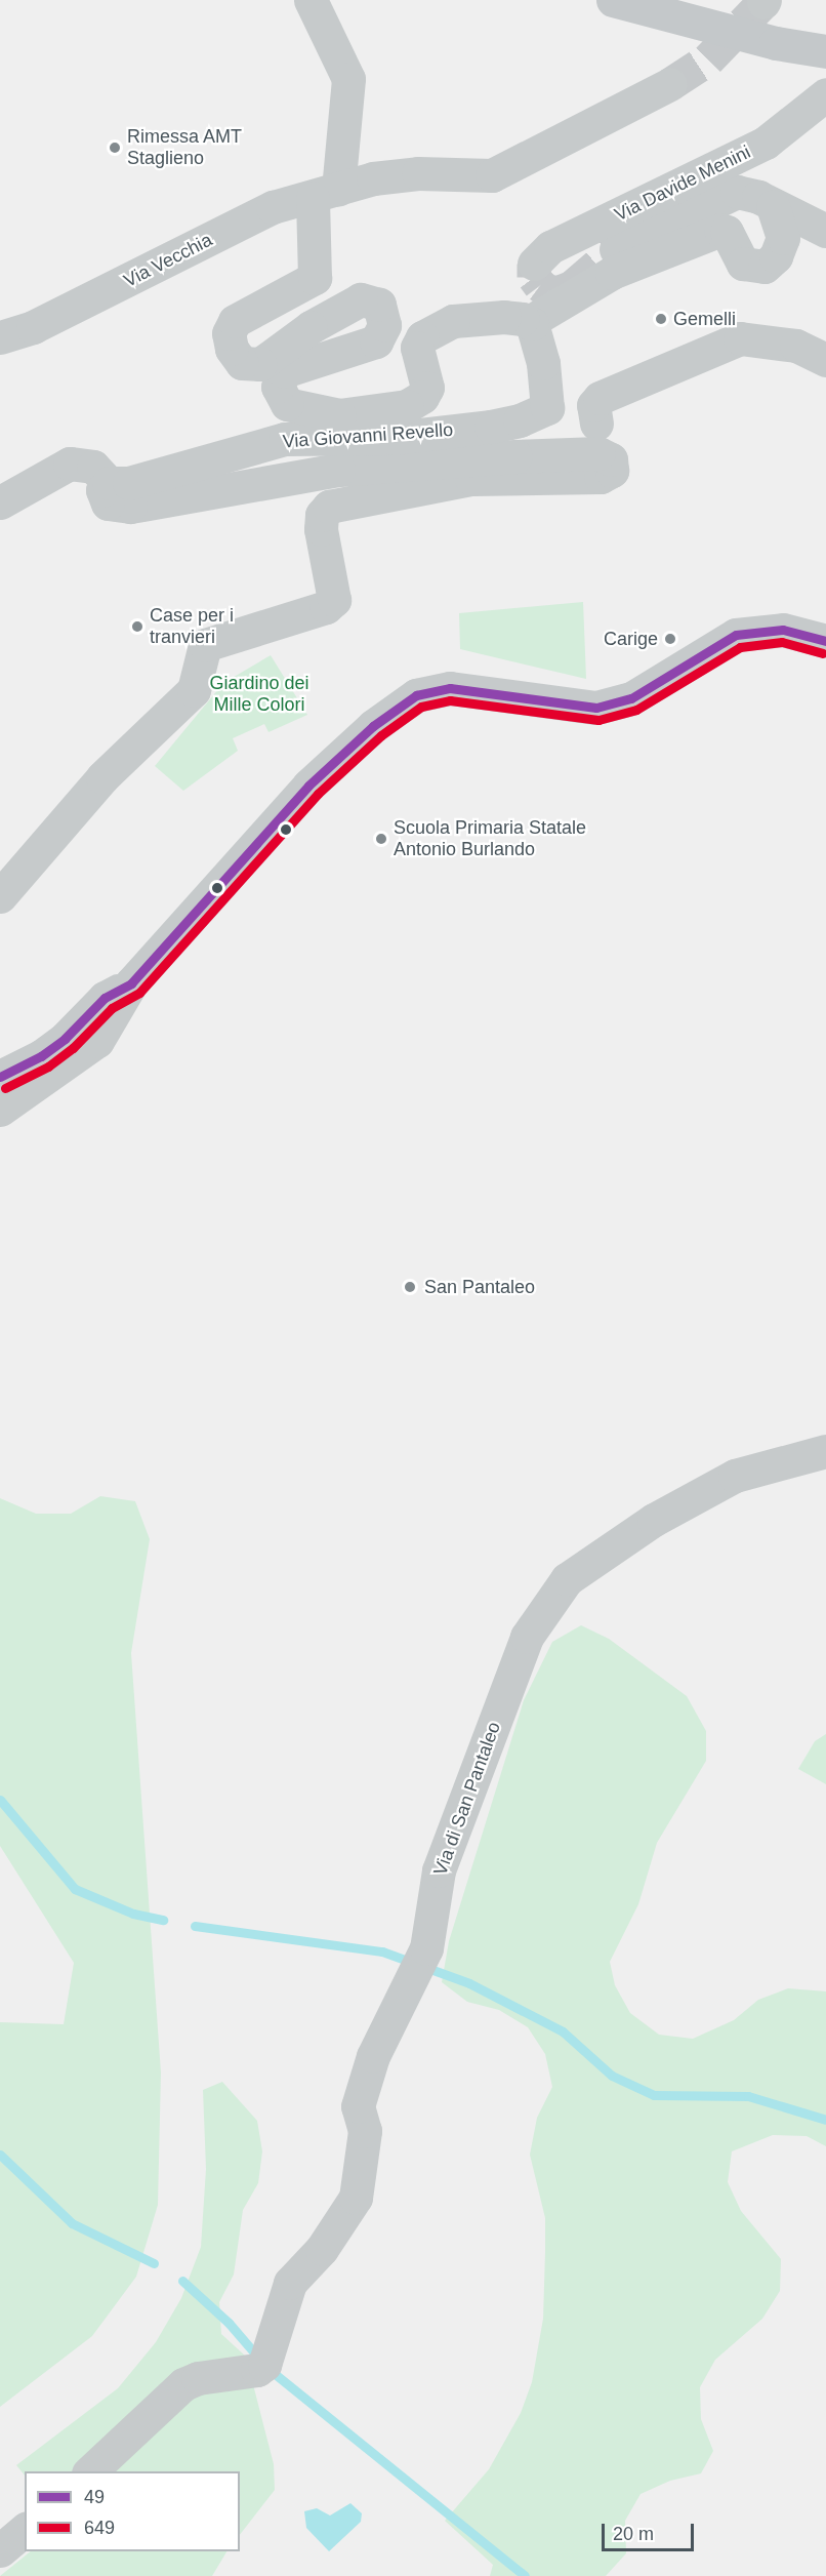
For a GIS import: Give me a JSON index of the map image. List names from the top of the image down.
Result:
{
  "streets": {
    "street": [
      "Via Davide Menini",
      "Via Vecchia",
      "Via Giovanni Revello",
      "Via di San Pantaleo"
    ]
  },
  "crossings": [
    ["Via Vecchia", "Via Giovanni Revello"]
  ],
  "parks": ["Giardino dei Mille Colori"],
  "places": [
    "Rimessa AMT Staglieno",
    "Gemelli",
    "Case per i tranvieri",
    "Carige",
    "Scuola Primaria Statale Antonio Burlando",
    "San Pantaleo"
  ],
  "lines": ["transit line 49", "transit line 649"],
  "legend": ["49", "649"],
  "scale_bar": "20 m"
}
